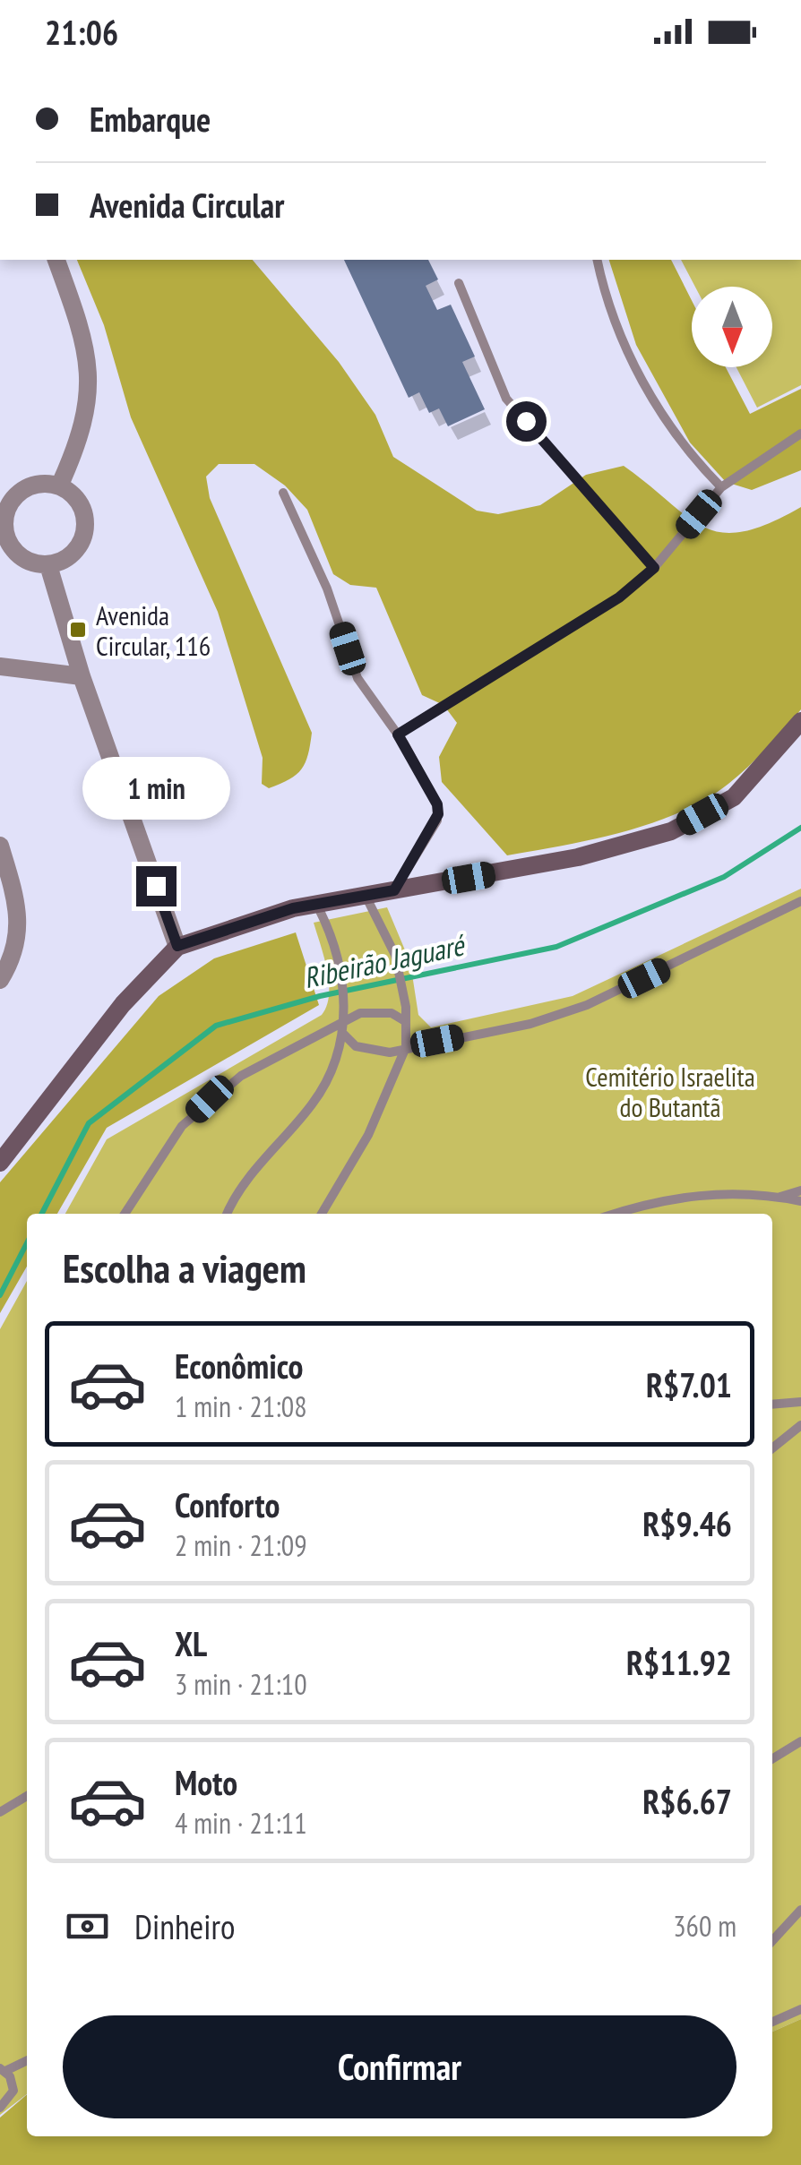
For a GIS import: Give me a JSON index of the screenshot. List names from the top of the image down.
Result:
{
  "water": ["Ribeirão Jaguaré"],
  "parks": ["Cemitério Israelita do Butantã"],
  "places": {
    "transit": ["Avenida Circular, 116"]
  },
  "north": "bottom",
  "page": {
    "status": "21:06",
    "banner": ["Embarque", "Avenida Circular"],
    "bubble": "1 min",
    "heading": "Escolha a viagem",
    "list": [
      {
        "name": "Econômico",
        "note": "1 min · 21:08",
        "value": "R$7.01"
      },
      {
        "name": "Conforto",
        "note": "2 min · 21:09",
        "value": "R$9.46"
      },
      {
        "name": "XL",
        "note": "3 min · 21:10",
        "value": "R$11.92"
      },
      {
        "name": "Moto",
        "note": "4 min · 21:11",
        "value": "R$6.67"
      }
    ],
    "pay": ["Dinheiro", "360 m"],
    "buttons": "Confirmar"
  }
}
